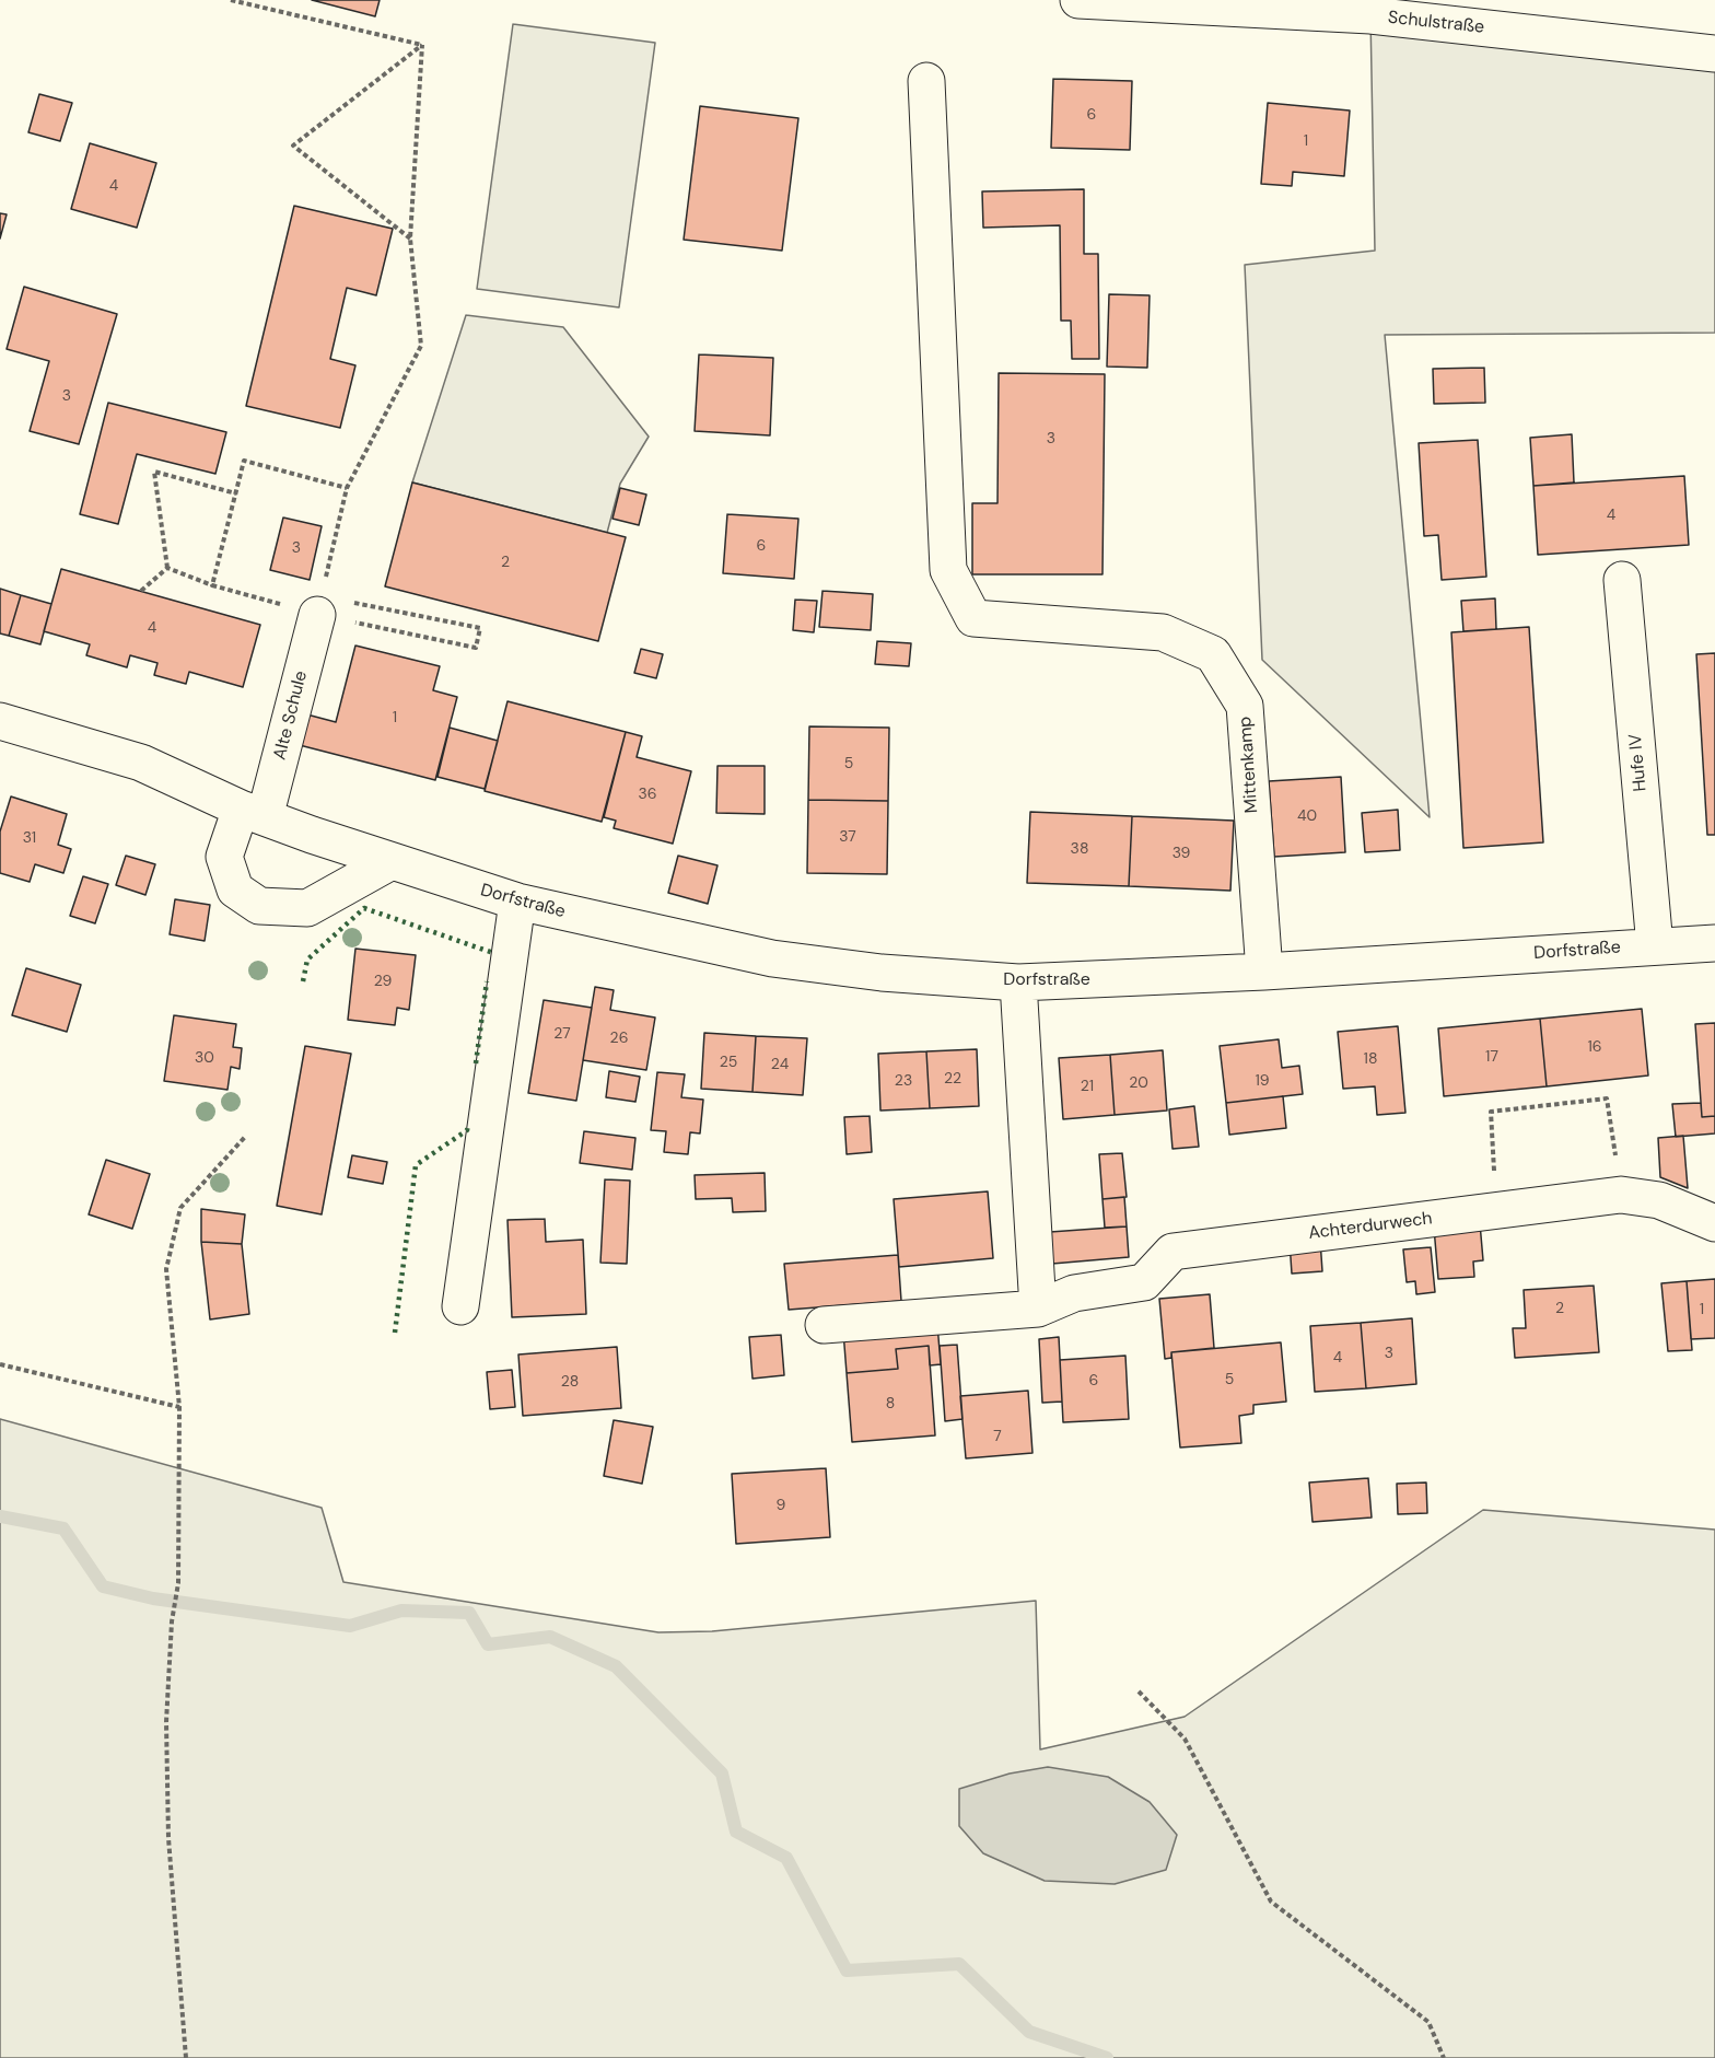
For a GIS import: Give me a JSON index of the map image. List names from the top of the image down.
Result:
{
  "streets": {
    "street": [
      "Schulstraße",
      "Alte Schule",
      "Hufe IV",
      "Mittenkamp",
      "Dorfstraße",
      "Achterdurwech"
    ]
  },
  "crossings": [
    ["Alte Schule", "Dorfstraße"],
    ["Hufe IV", "Dorfstraße"],
    ["Mittenkamp", "Dorfstraße"]
  ],
  "house_numbers": [
    "6",
    "1",
    "4",
    "3",
    "3",
    "4",
    "6",
    "3",
    "2",
    "4",
    "1",
    "5",
    "36",
    "40",
    "37",
    "31",
    "38",
    "39",
    "29",
    "27",
    "26",
    "16",
    "17",
    "30",
    "18",
    "25",
    "24",
    "22",
    "23",
    "19",
    "20",
    "21",
    "2",
    "1",
    "3",
    "4",
    "5",
    "6",
    "28",
    "8",
    "7",
    "9"
  ]
}
